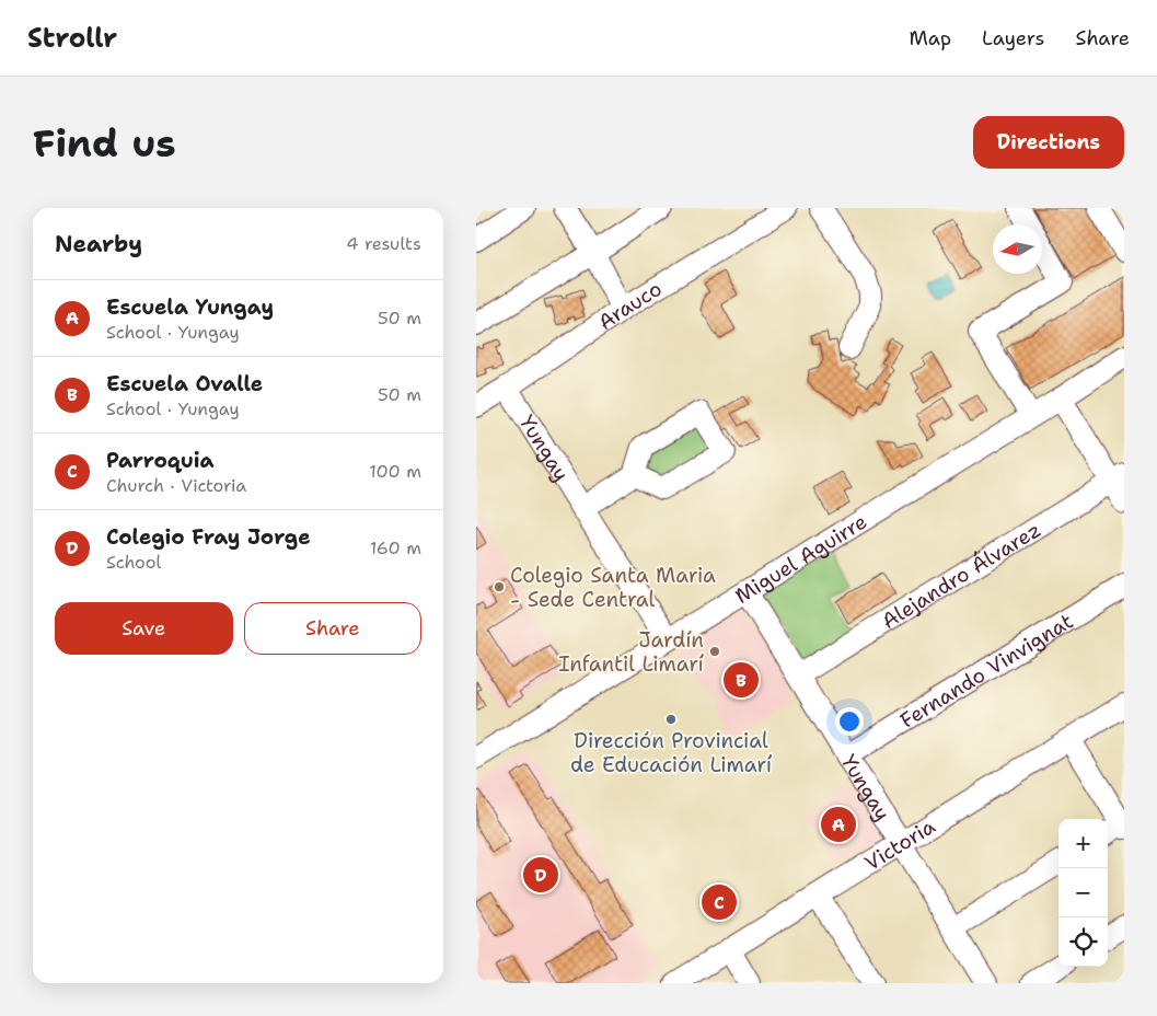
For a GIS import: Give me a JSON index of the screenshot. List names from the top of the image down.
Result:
{
  "streets": {
    "street": [
      "Arauco",
      "Yungay",
      "Miguel Aguirre",
      "Alejandro Álvarez",
      "Fernando Vinvignat",
      "Victoria"
    ]
  },
  "crossings": [
    ["Arauco", "Yungay"],
    ["Yungay", "Miguel Aguirre"],
    ["Yungay", "Alejandro Álvarez"],
    ["Yungay", "Fernando Vinvignat"],
    ["Yungay", "Victoria"]
  ],
  "places": ["Colegio Santa Maria - Sede Central", "Jardín Infantil Limarí", "Dirección Provincial de Educación Limarí"],
  "north": "left",
  "page": {
    "header": "Strollr",
    "nav": ["Map", "Layers", "Share"],
    "buttons": [
      "Directions",
      ["Save", "Share"]
    ],
    "title": "Find us",
    "heading": ["Nearby", "4 results"],
    "list": [
      {
        "mark": "A",
        "name": "Escuela Yungay",
        "note": "School · Yungay",
        "value": "50 m"
      },
      {
        "mark": "B",
        "name": "Escuela Ovalle",
        "note": "School · Yungay",
        "value": "50 m"
      },
      {
        "mark": "C",
        "name": "Parroquia",
        "note": "Church · Victoria",
        "value": "100 m"
      },
      {
        "mark": "D",
        "name": "Colegio Fray Jorge",
        "note": "School",
        "value": "160 m"
      }
    ],
    "pins": [
      "B",
      "A",
      "D",
      "C"
    ],
    "map_buttons": ["+", "−"]
  }
}
